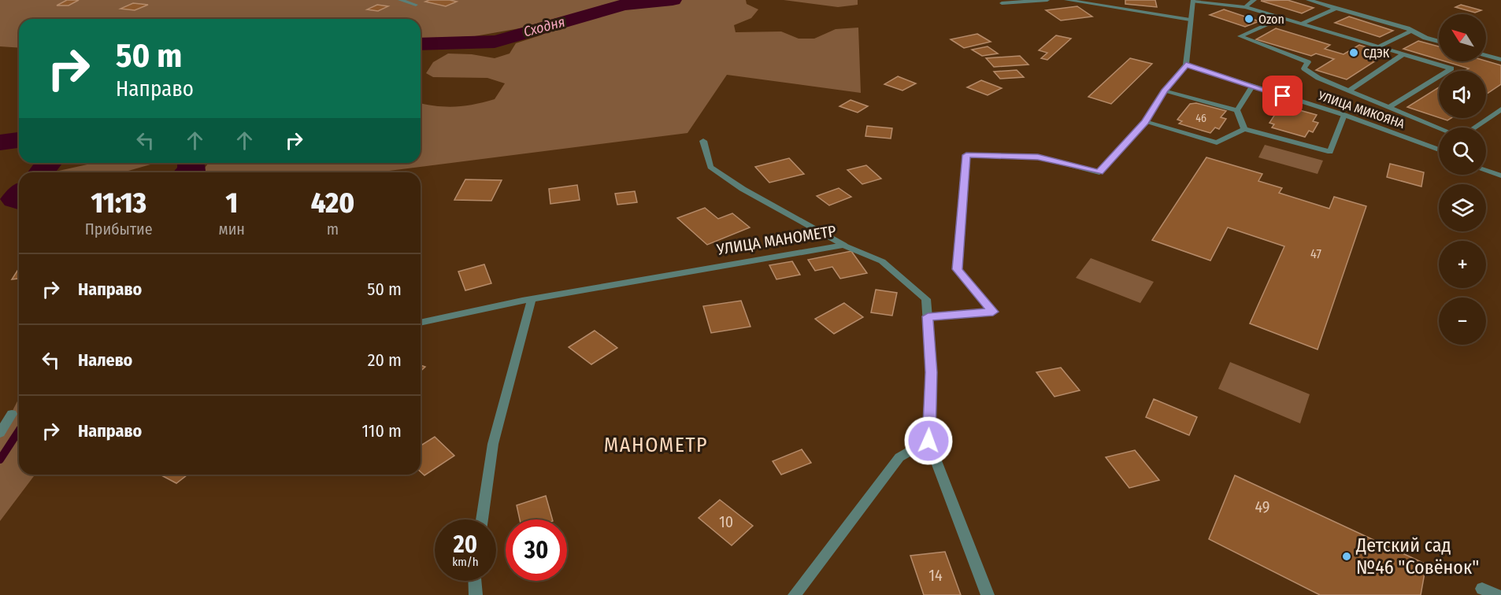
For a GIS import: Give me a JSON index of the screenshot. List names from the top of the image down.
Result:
{
  "streets": {
    "street": ["УЛИЦА МИКОЯНА", "УЛИЦА МАНОМЕТР"]
  },
  "districts": ["МАНОМЕТР"],
  "water": ["Сходня"],
  "places": ["Ozon", "СДЭК", "Детский сад №46 \"Совёнок\""],
  "house_numbers": [
    "46",
    "47",
    "49",
    "10",
    "14"
  ],
  "north": "top left",
  "page": {
    "map_buttons": ["+", "−"],
    "turn": ["50 m", "Направо"],
    "eta": [
      "11:13",
      "Прибытие",
      "1",
      "мин",
      "420",
      "m"
    ],
    "list": [
      {
        "name": "Направо",
        "value": "50 m"
      },
      {
        "name": "Налево",
        "value": "20 m"
      },
      {
        "name": "Направо",
        "value": "110 m"
      }
    ],
    "speed": "20 km/h",
    "limit": "30"
  }
}
